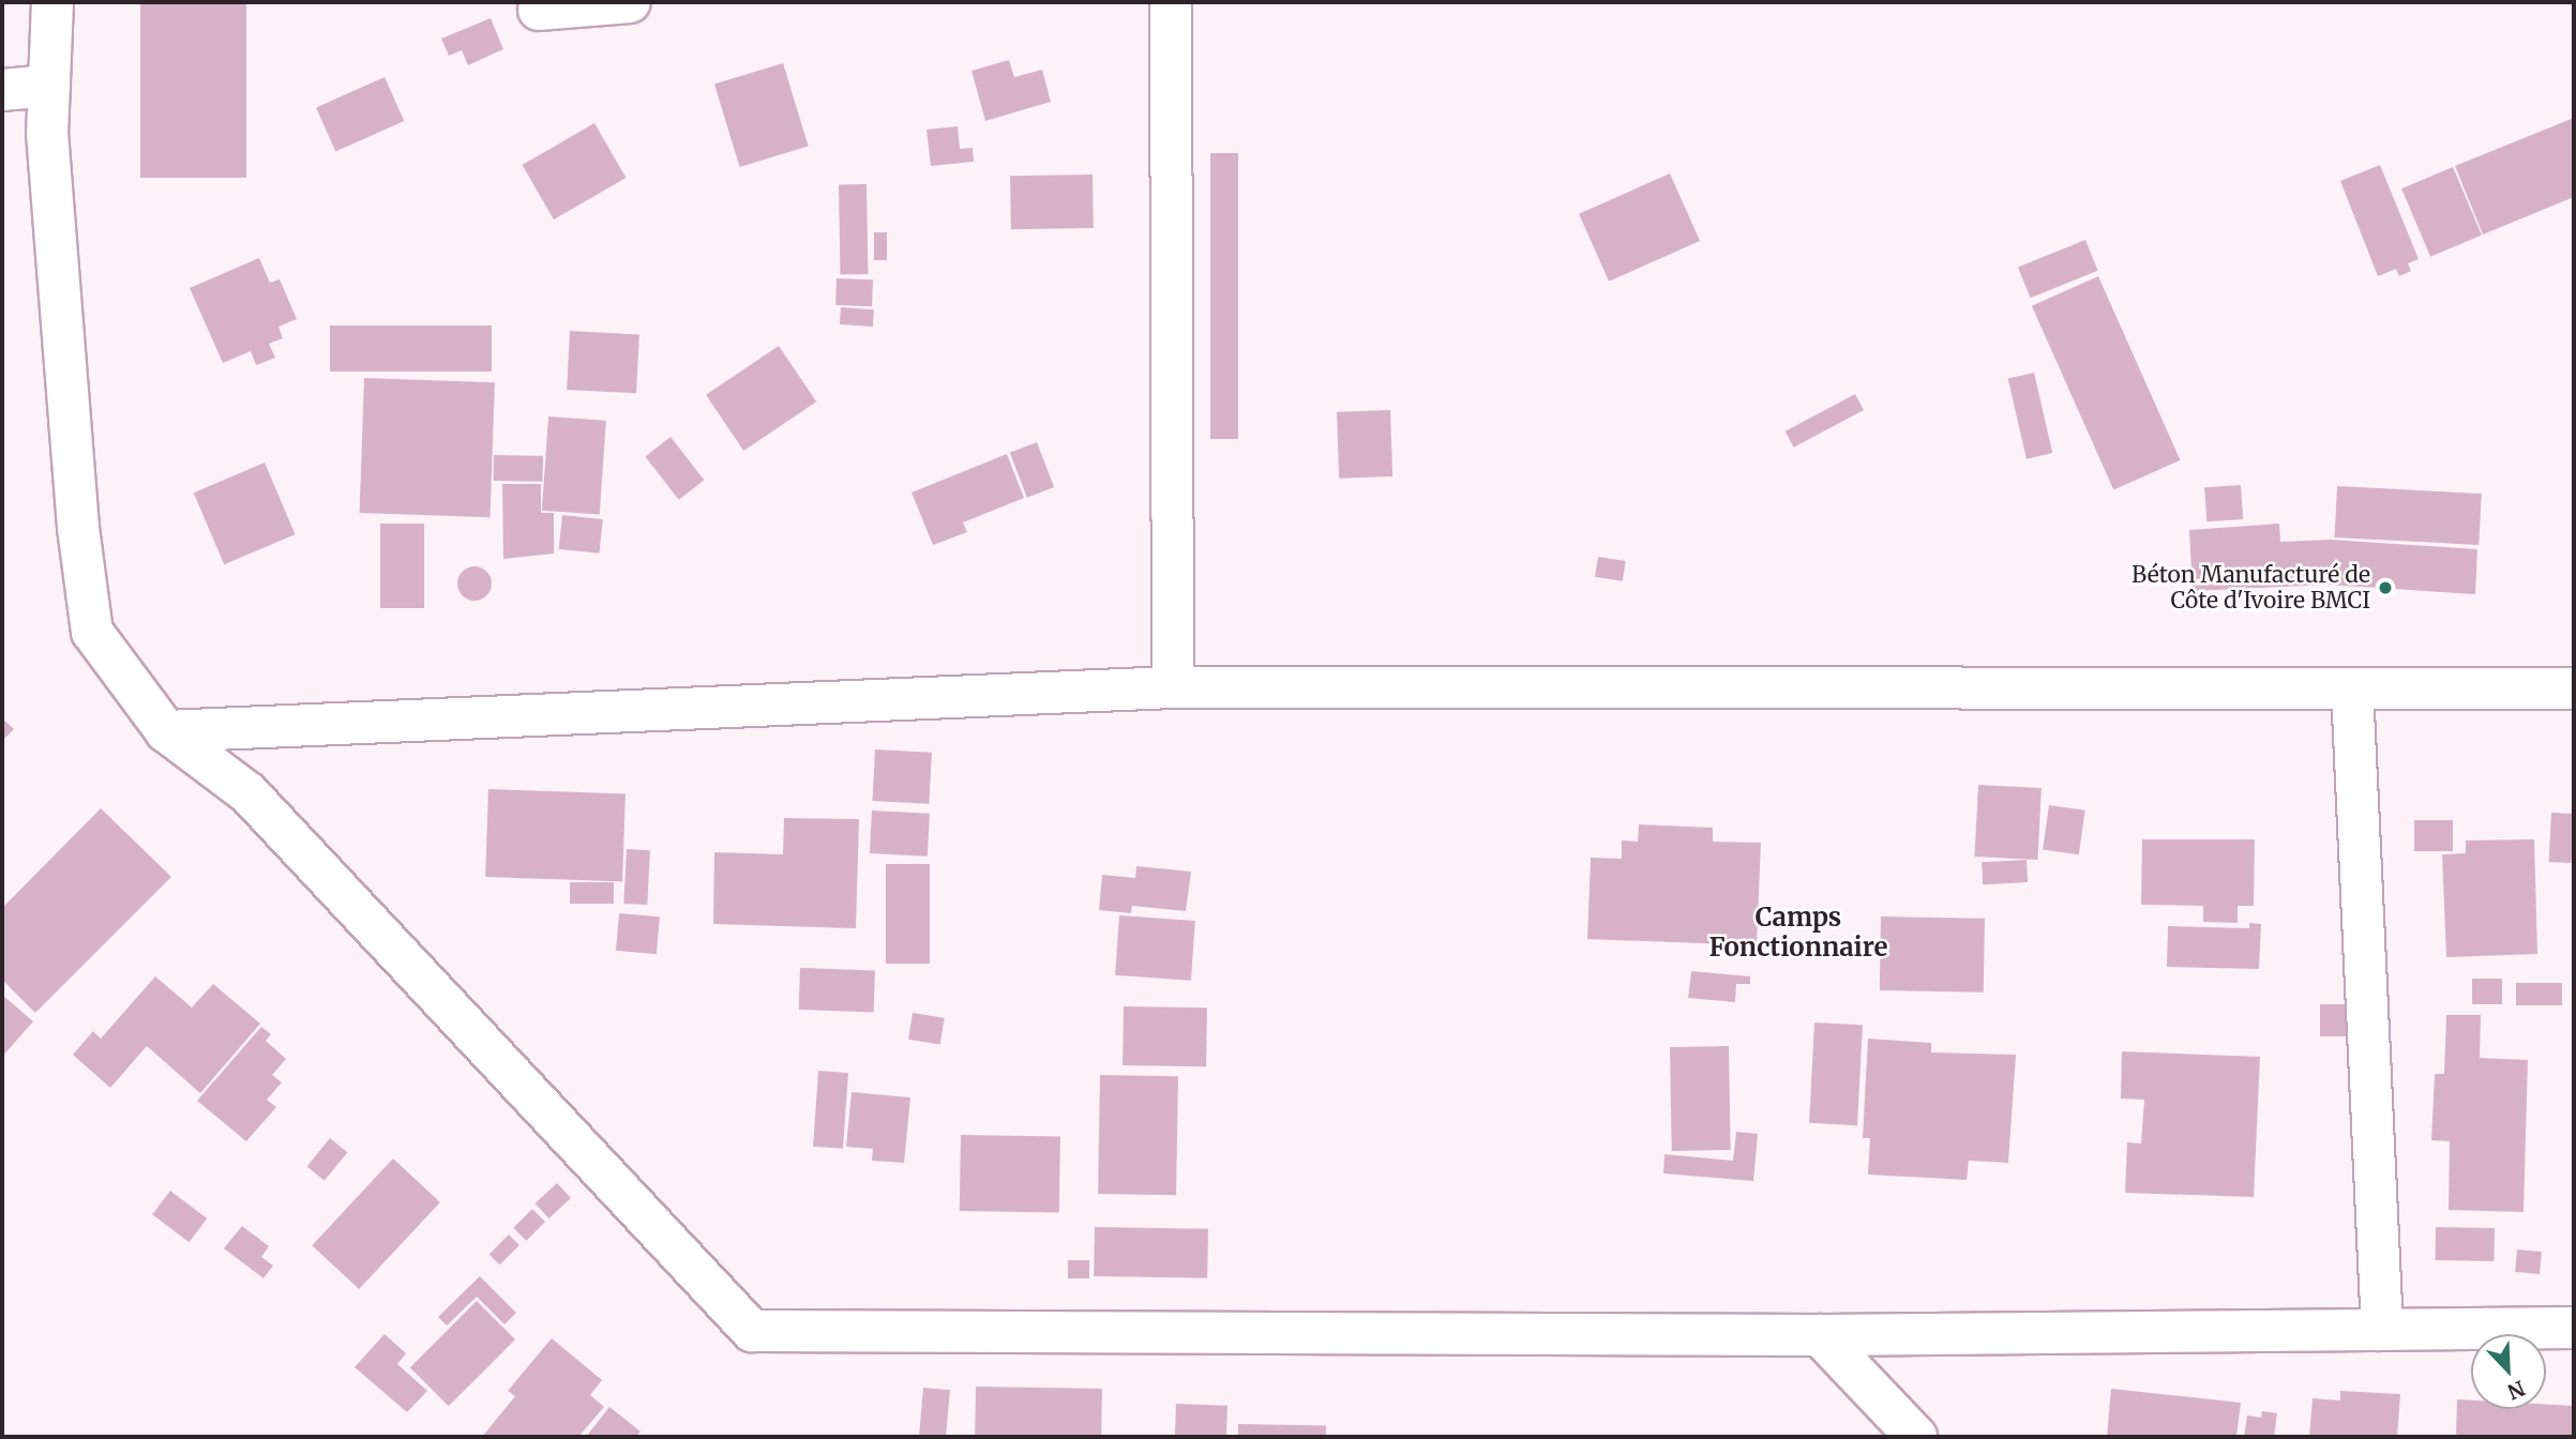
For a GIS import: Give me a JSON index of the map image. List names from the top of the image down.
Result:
{
  "districts": ["Camps Fonctionnaire"],
  "places": ["Béton Manufacturé de Côte d'Ivoire BMCI"],
  "north": "bottom right"
}
